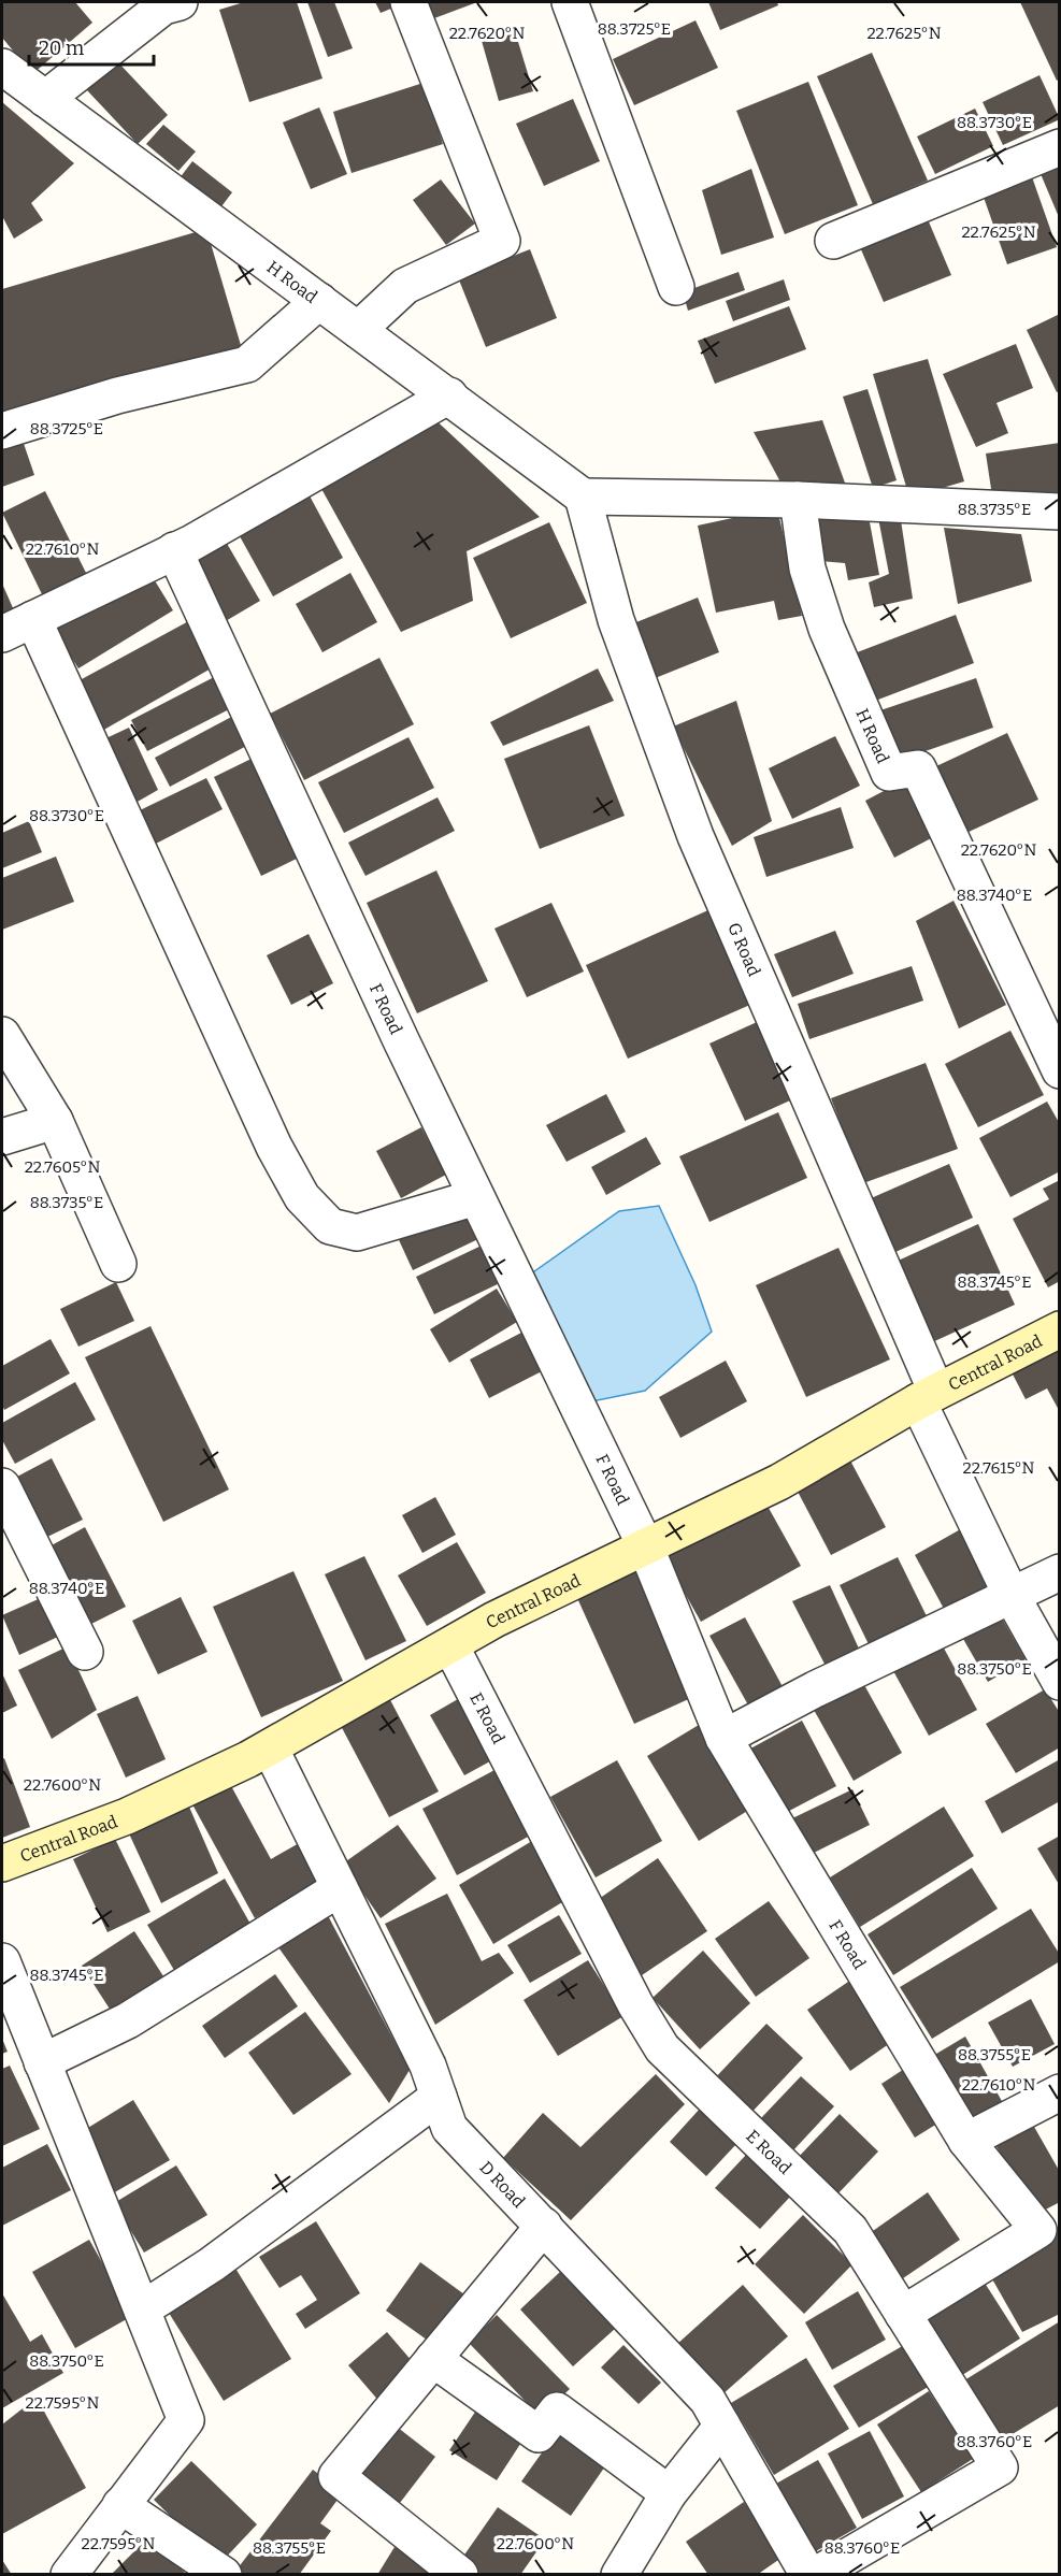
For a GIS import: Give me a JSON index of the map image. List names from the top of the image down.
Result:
{
  "streets": {
    "street": [
      "H Road",
      "G Road",
      "F Road",
      "Central Road",
      "E Road",
      "D Road"
    ]
  },
  "crossings": [
    ["H Road", "G Road"],
    ["G Road", "Central Road"],
    ["F Road", "Central Road"],
    ["F Road", "E Road"],
    ["Central Road", "E Road"],
    ["Central Road", "D Road"]
  ],
  "scale_bar": "20 m",
  "coordinates": [
    "88.3725°E",
    "22.7620°N",
    "22.7625°N",
    "88.3730°E",
    "88.3735°E",
    "22.7610°N",
    "88.3740°E",
    "22.7605°N",
    "88.3745°E",
    "22.7615°N",
    "88.3750°E",
    "22.7600°N",
    "88.3755°E",
    "22.7595°N",
    "88.3760°E"
  ]
}
